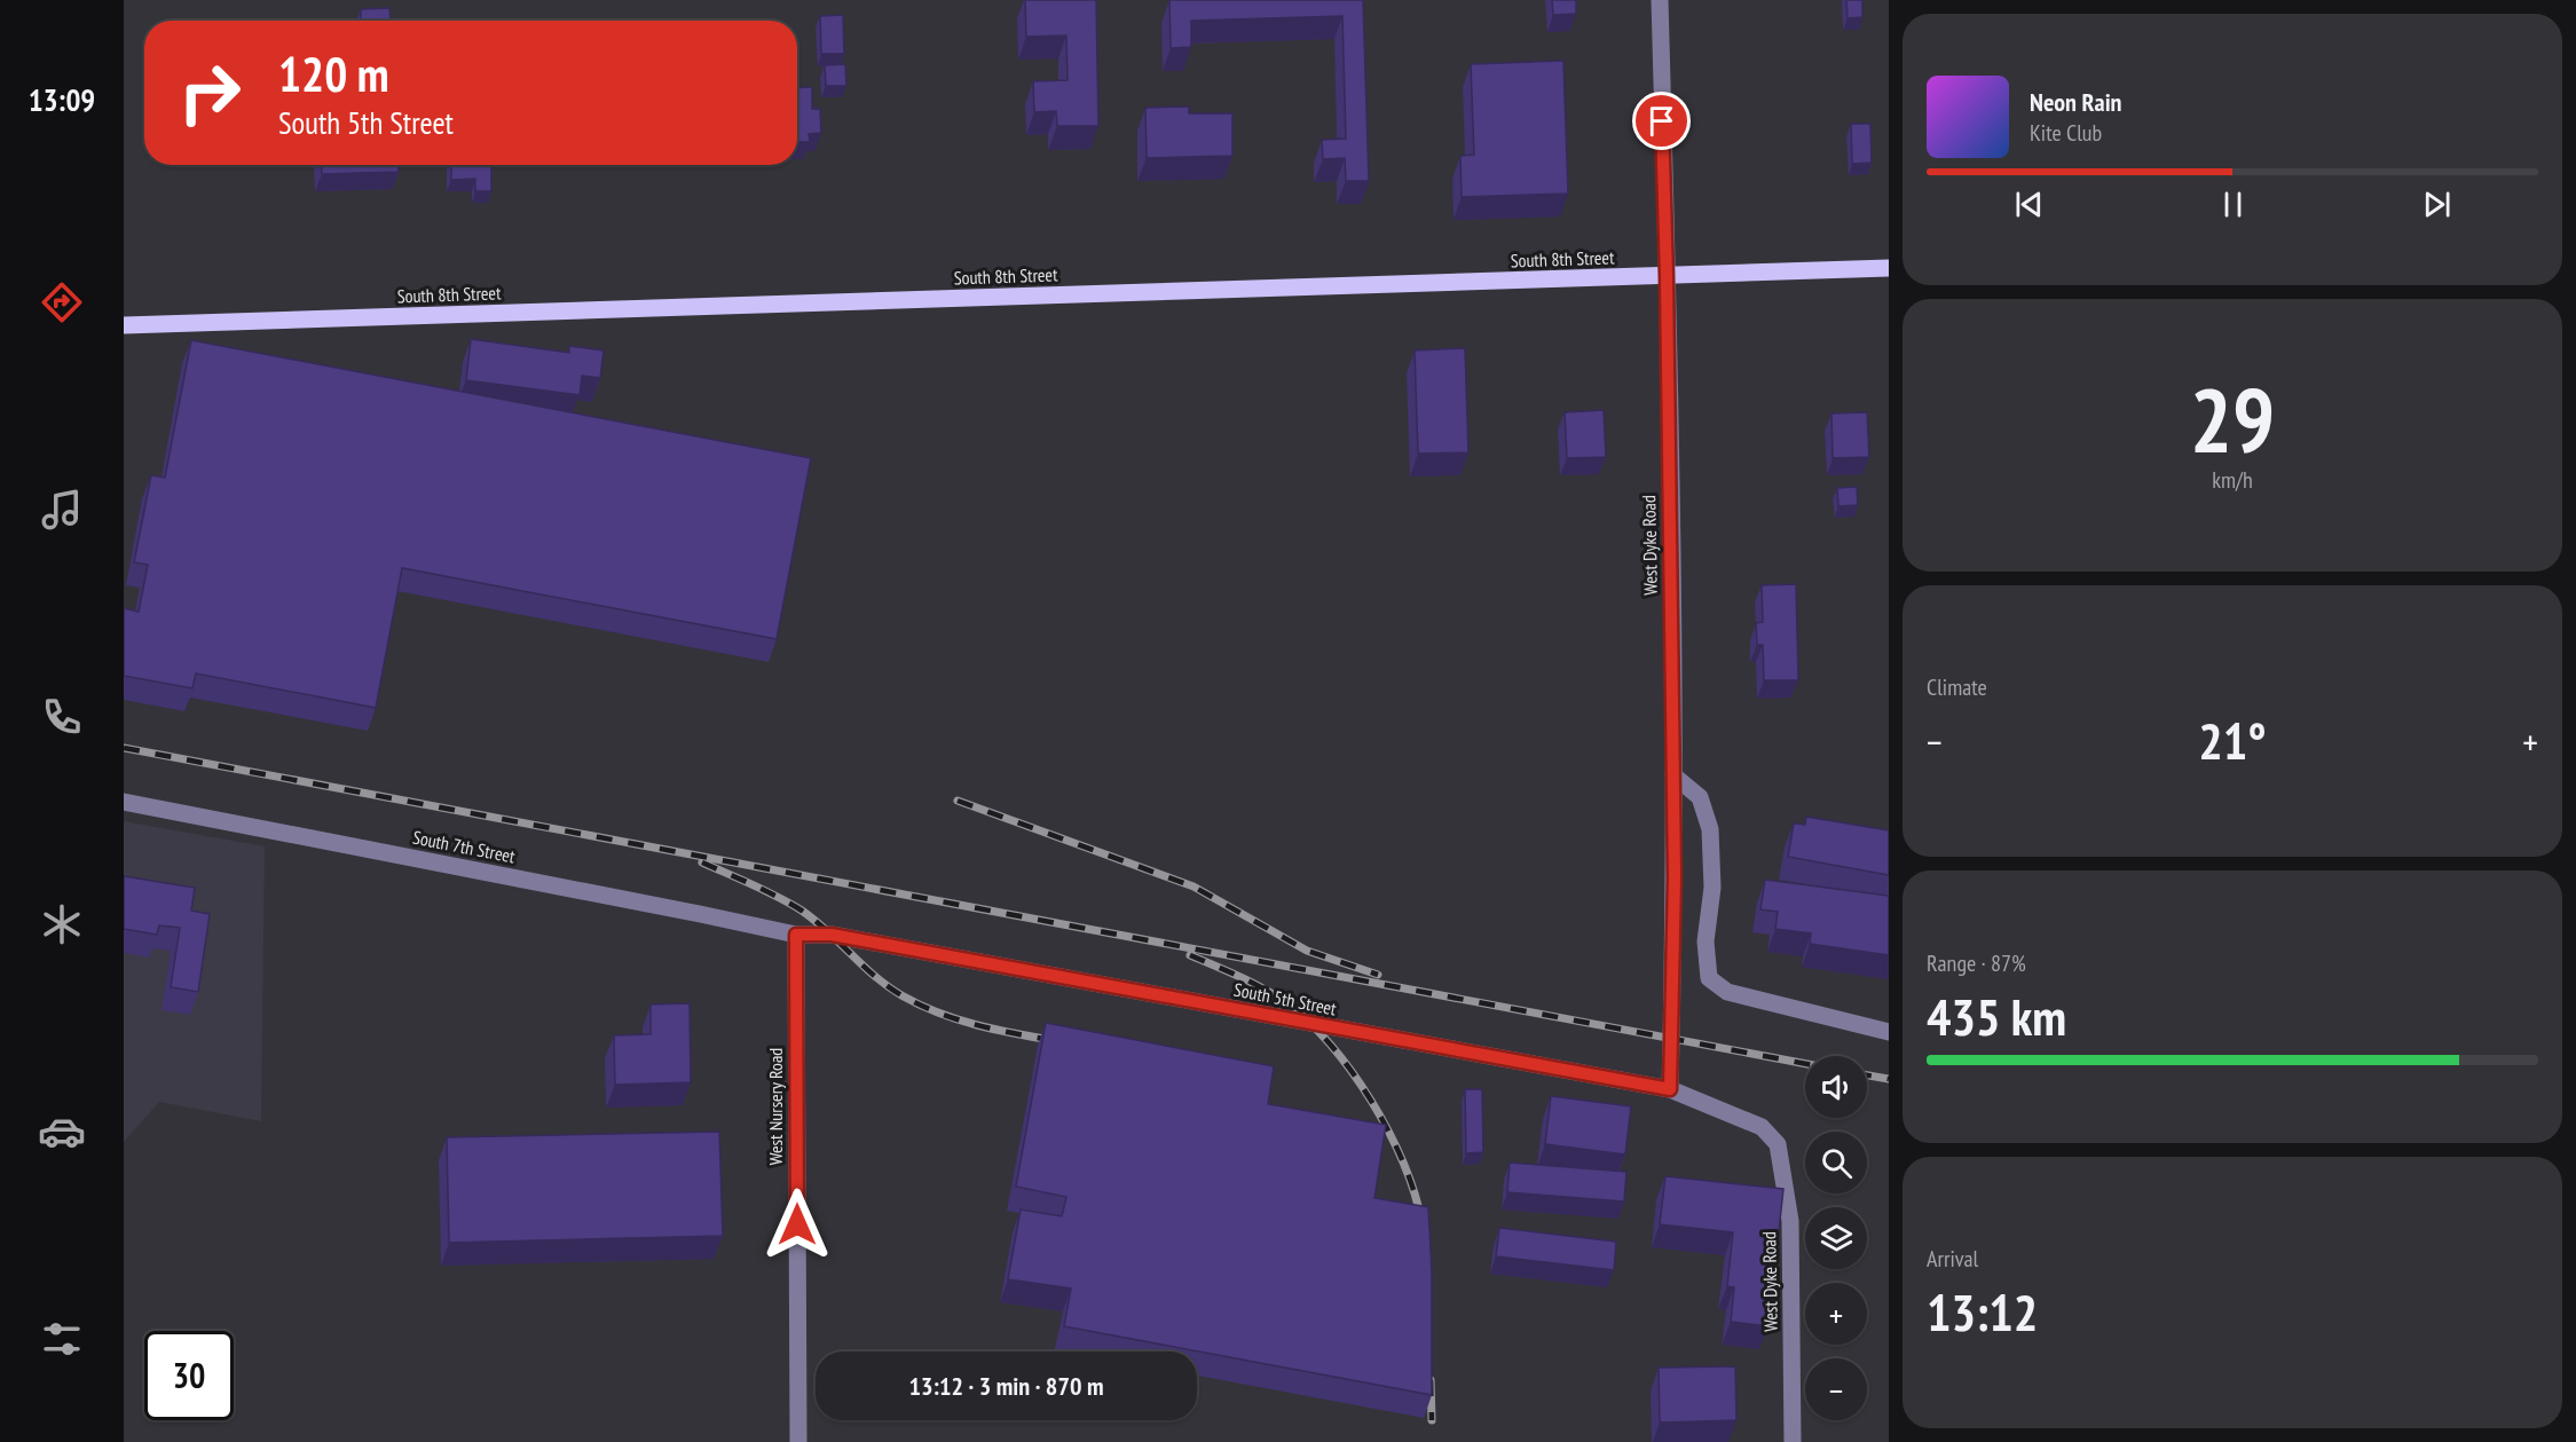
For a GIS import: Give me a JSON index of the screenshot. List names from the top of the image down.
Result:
{
  "streets": {
    "main road": ["South 8th Street"],
    "street": [
      "West Dyke Road",
      "South 7th Street",
      "South 5th Street",
      "West Nursery Road"
    ]
  },
  "crossings": [
    ["South 8th Street", "West Dyke Road"],
    ["West Dyke Road", "South 5th Street"],
    ["South 7th Street", "South 5th Street"],
    ["South 7th Street", "West Nursery Road"],
    ["South 5th Street", "West Nursery Road"]
  ],
  "page": {
    "tabs": "13:09",
    "turn": ["120 m", "South 5th Street"],
    "song": ["Neon Rain", "Kite Club"],
    "tile": [
      ["29", "km/h"],
      "Climate",
      ["Range · 87%", "435 km"],
      ["Arrival", "13:12"]
    ],
    "heat": ["−", "21°", "+"],
    "map_buttons": ["+", "−"],
    "limit": "30",
    "trip": "13:12 · 3 min · 870 m"
  }
}
